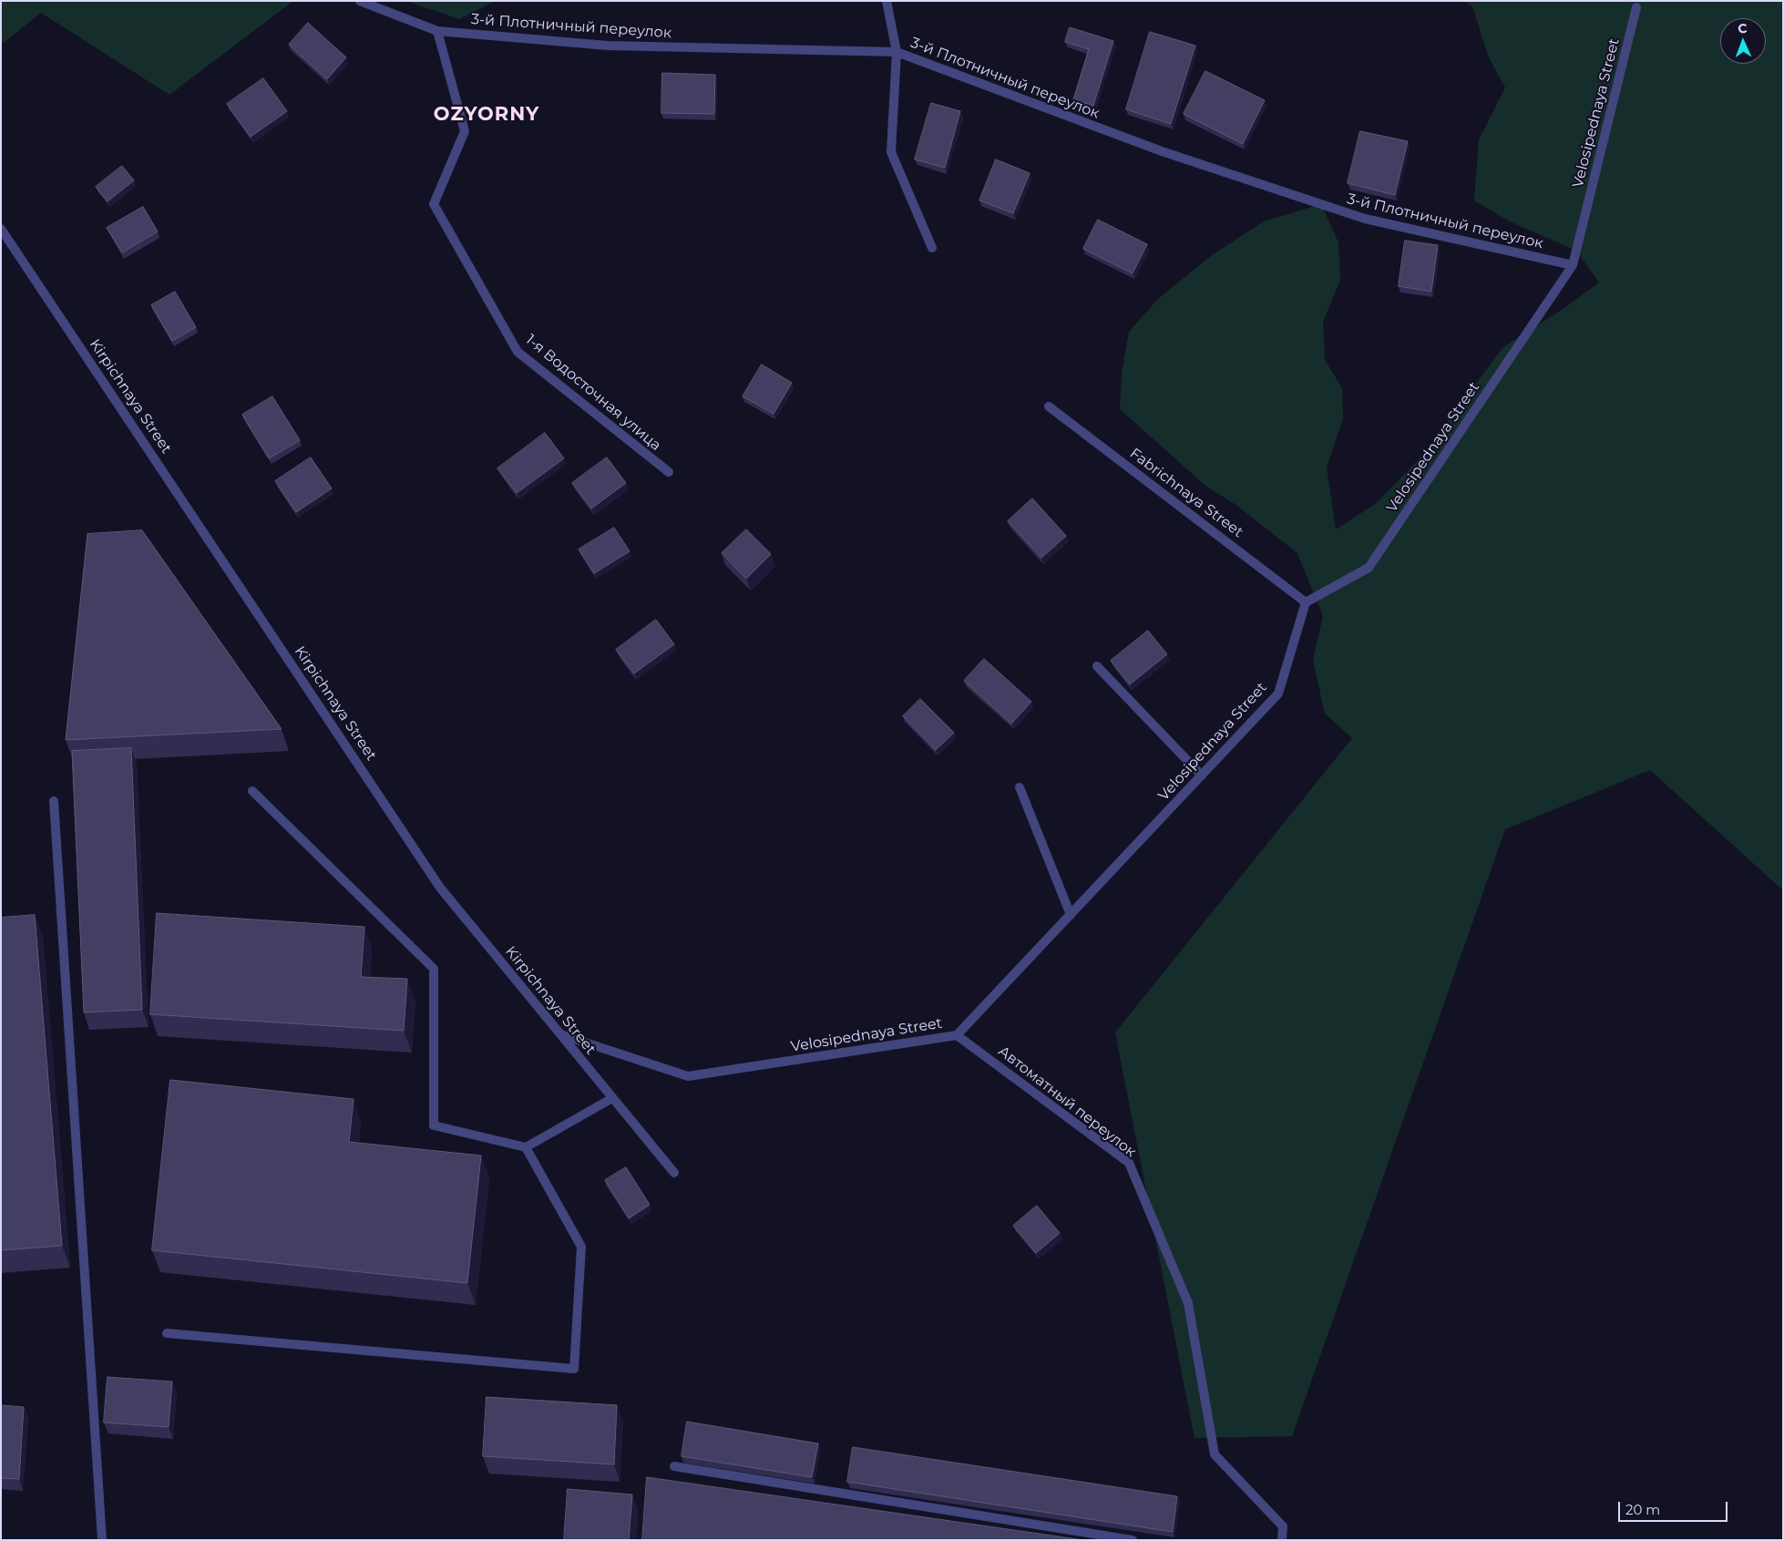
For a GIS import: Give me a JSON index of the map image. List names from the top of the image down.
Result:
{
  "streets": {
    "street": [
      "3-й Плотничный переулок",
      "Velosipednaya Street",
      "1-я Водосточная улица",
      "Kirpichnaya Street",
      "Fabrichnaya Street",
      "Автоматный переулок"
    ]
  },
  "crossings": [
    ["3-й Плотничный переулок", "Velosipednaya Street"],
    ["3-й Плотничный переулок", "1-я Водосточная улица"],
    ["Velosipednaya Street", "Kirpichnaya Street"],
    ["Velosipednaya Street", "Fabrichnaya Street"],
    ["Velosipednaya Street", "Автоматный переулок"]
  ],
  "districts": ["OZYORNY"],
  "scale_bar": "20 m",
  "north": "top"
}
